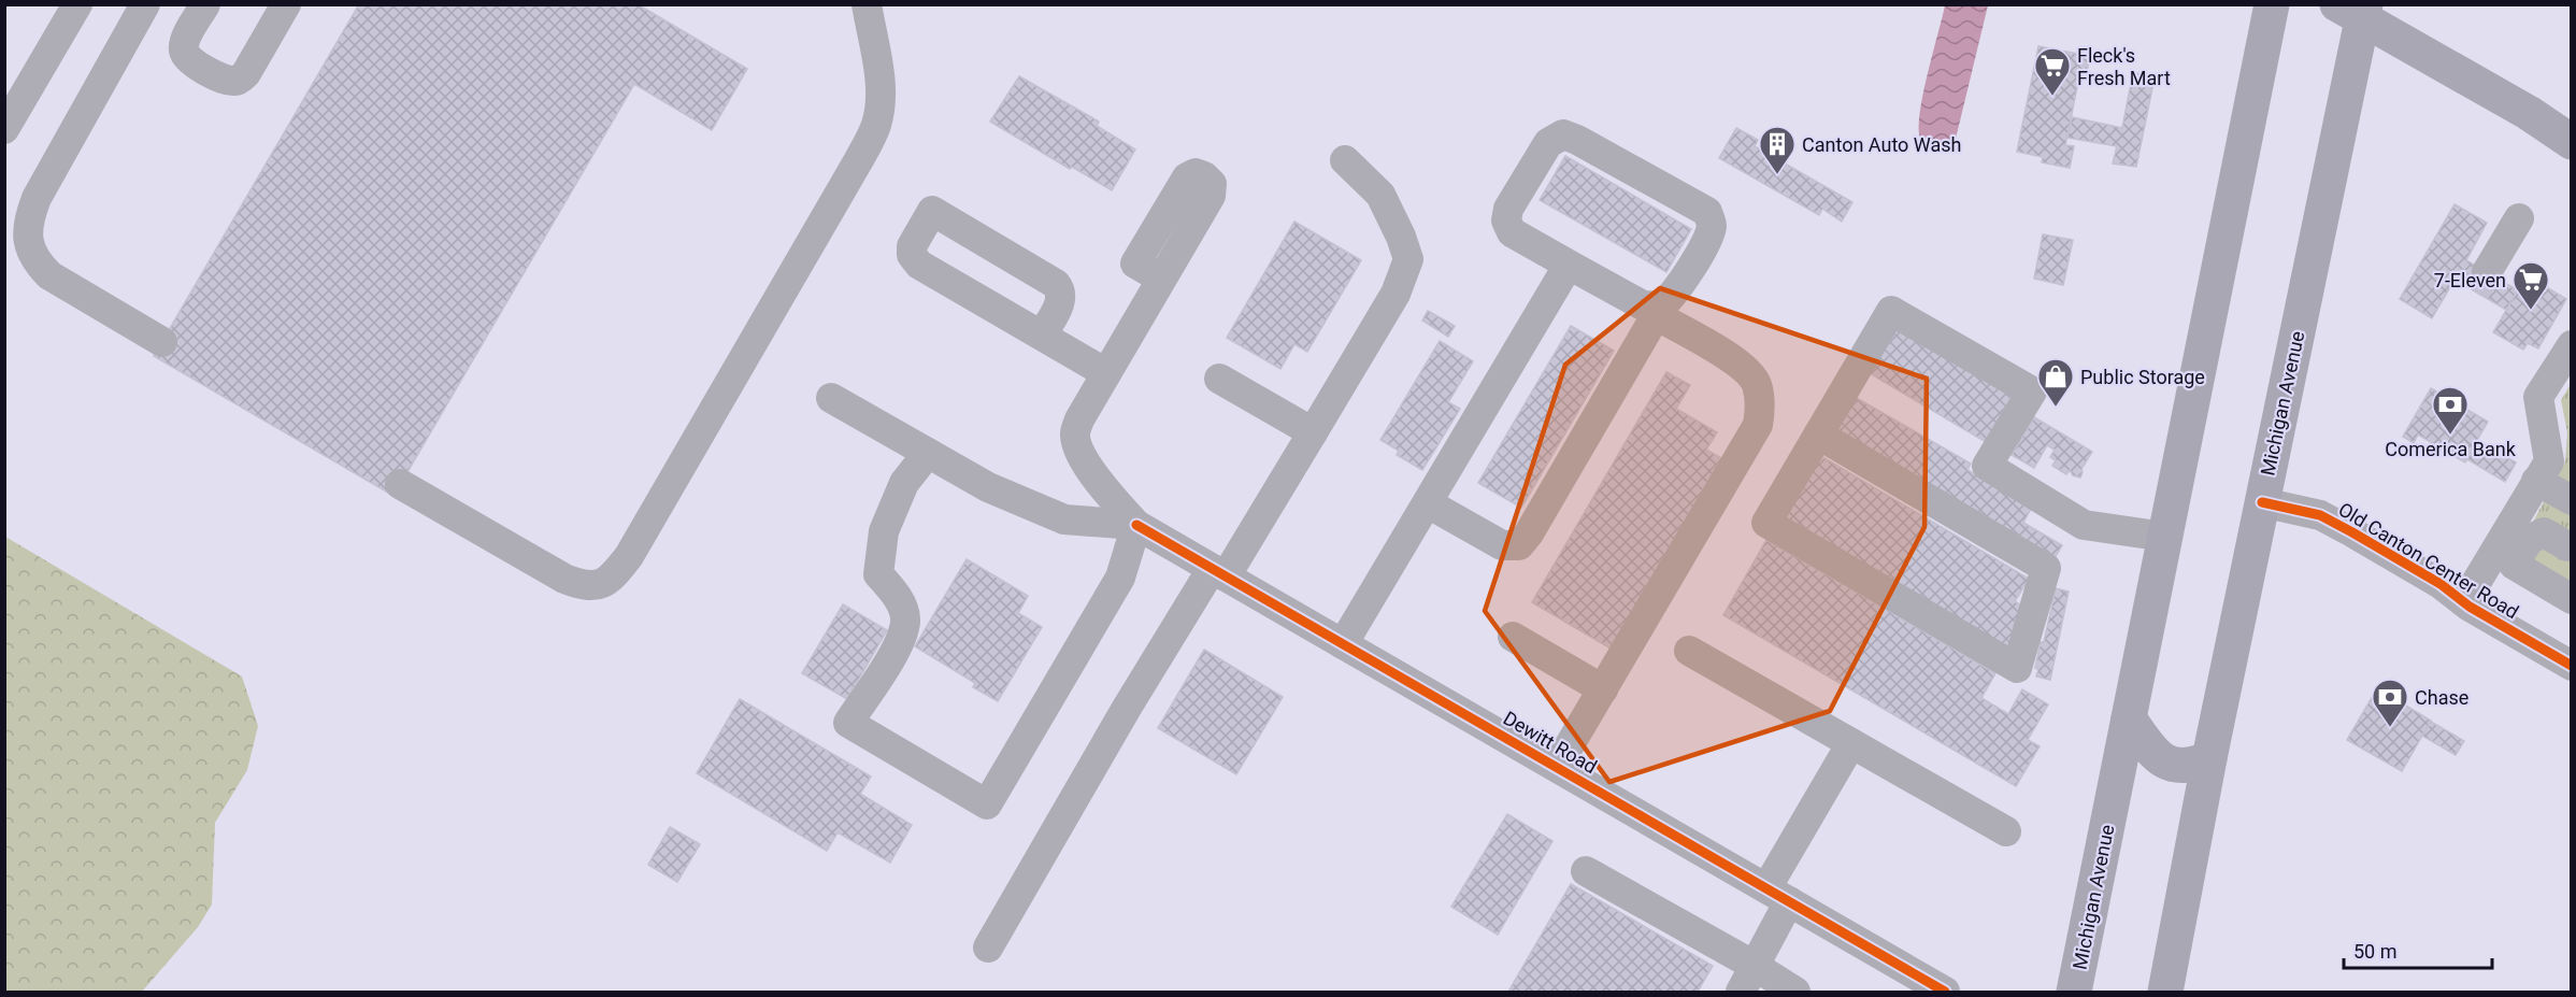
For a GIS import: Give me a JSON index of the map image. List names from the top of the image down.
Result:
{
  "streets": {
    "main road": ["Michigan Avenue"],
    "street": ["Old Canton Center Road", "Dewitt Road"]
  },
  "crossings": [
    ["Michigan Avenue", "Old Canton Center Road"]
  ],
  "places": {
    "supermarket": ["Fleck's Fresh Mart", "7-Eleven"],
    "building": ["Canton Auto Wash"],
    "shop": ["Public Storage"],
    "bank": ["Comerica Bank", "Chase"]
  },
  "scale_bar": "50 m"
}
